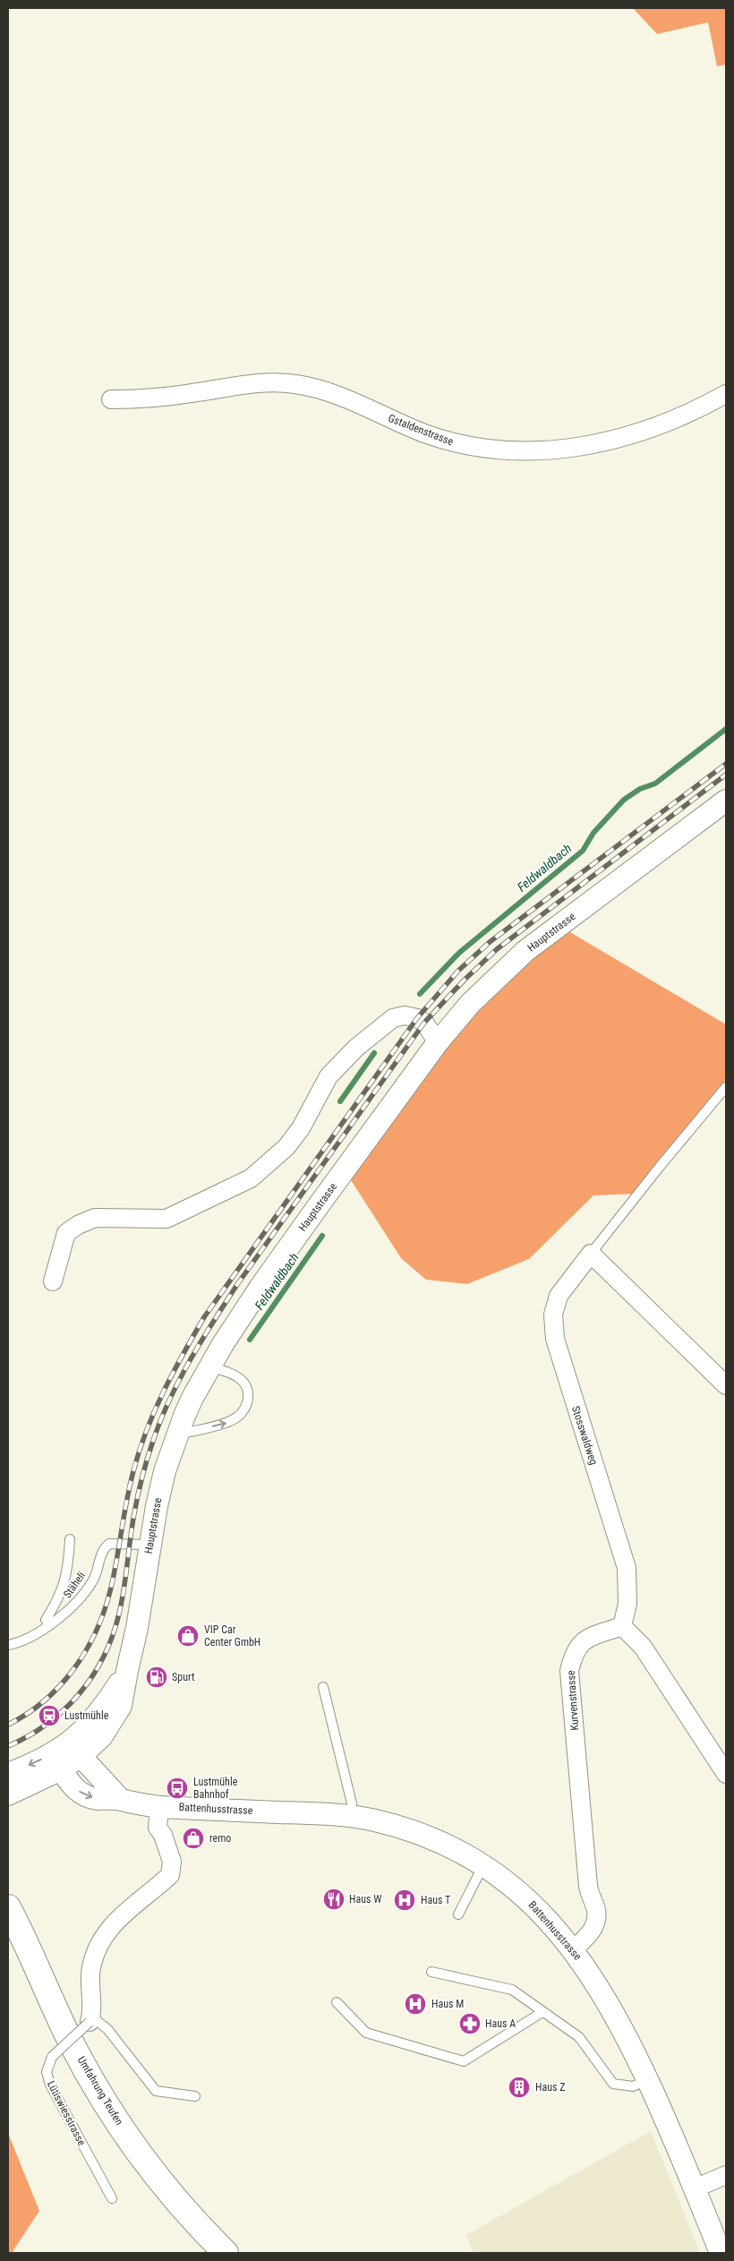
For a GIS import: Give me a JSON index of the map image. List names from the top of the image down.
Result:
{
  "streets": {
    "main road": ["Umfahrung Teufen"],
    "street": [
      "Gstaldenstrasse",
      "Hauptstrasse",
      "Stosswaldweg",
      "Kurvenstrasse",
      "Battenhusstrasse"
    ],
    "lane": ["Stäheli", "Lütiswiesstrasse"]
  },
  "crossings": [
    ["Hauptstrasse", "Stäheli"],
    ["Stosswaldweg", "Kurvenstrasse"],
    ["Kurvenstrasse", "Battenhusstrasse"]
  ],
  "water": ["Feldwaldbach"],
  "places": {
    "shop": ["VIP Car Center GmbH", "remo"],
    "fuel station": ["Spurt"],
    "station": ["Lustmühle"],
    "bus stop": ["Lustmühle Bahnhof"],
    "restaurant": ["Haus W"],
    "hospital": ["Haus T", "Haus M"],
    "pharmacy": ["Haus A"],
    "building": ["Haus Z"]
  }
}
